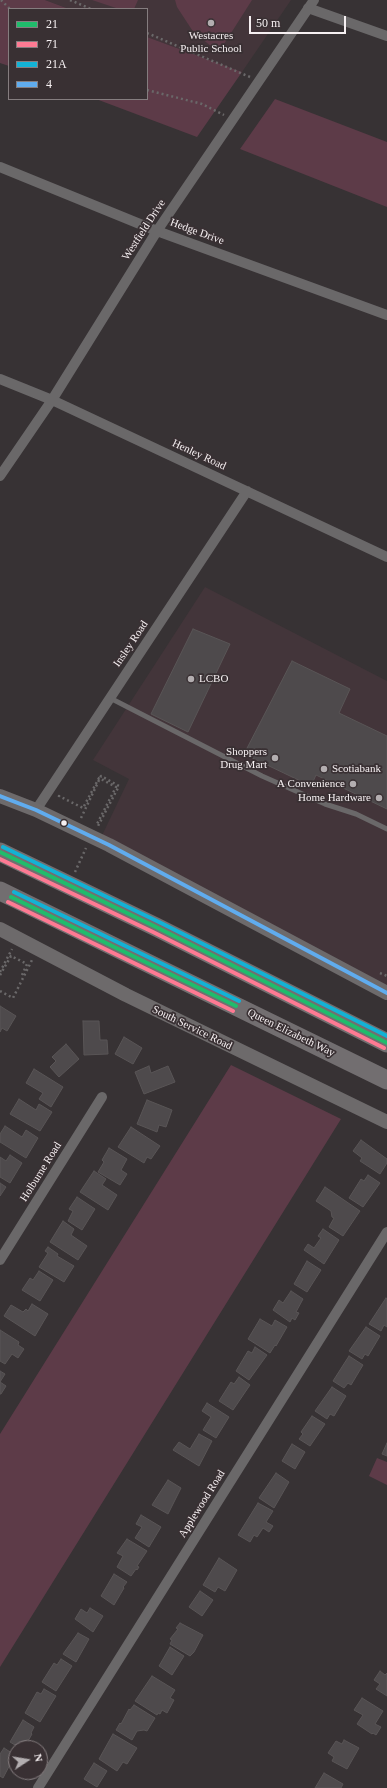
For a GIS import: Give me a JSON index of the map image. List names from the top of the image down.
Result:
{
  "streets": {
    "highway": ["Queen Elizabeth Way"],
    "main road": ["South Service Road"],
    "street": [
      "Westfield Drive",
      "Hedge Drive",
      "Henley Road",
      "Insley Road",
      "Holburne Road",
      "Applewood Road"
    ]
  },
  "crossings": [
    ["Westfield Drive", "Hedge Drive"],
    ["Westfield Drive", "Henley Road"],
    ["Henley Road", "Insley Road"]
  ],
  "places": [
    "Westacres Public School",
    "LCBO",
    "Shoppers Drug Mart",
    "Scotiabank",
    "A Convenience",
    "Home Hardware"
  ],
  "lines": [
    "transit line 4",
    "transit line 21A",
    "transit line 21",
    "transit line 71"
  ],
  "legend": [
    "21",
    "71",
    "21A",
    "4"
  ],
  "scale_bar": "50 m",
  "north": "right"
}
